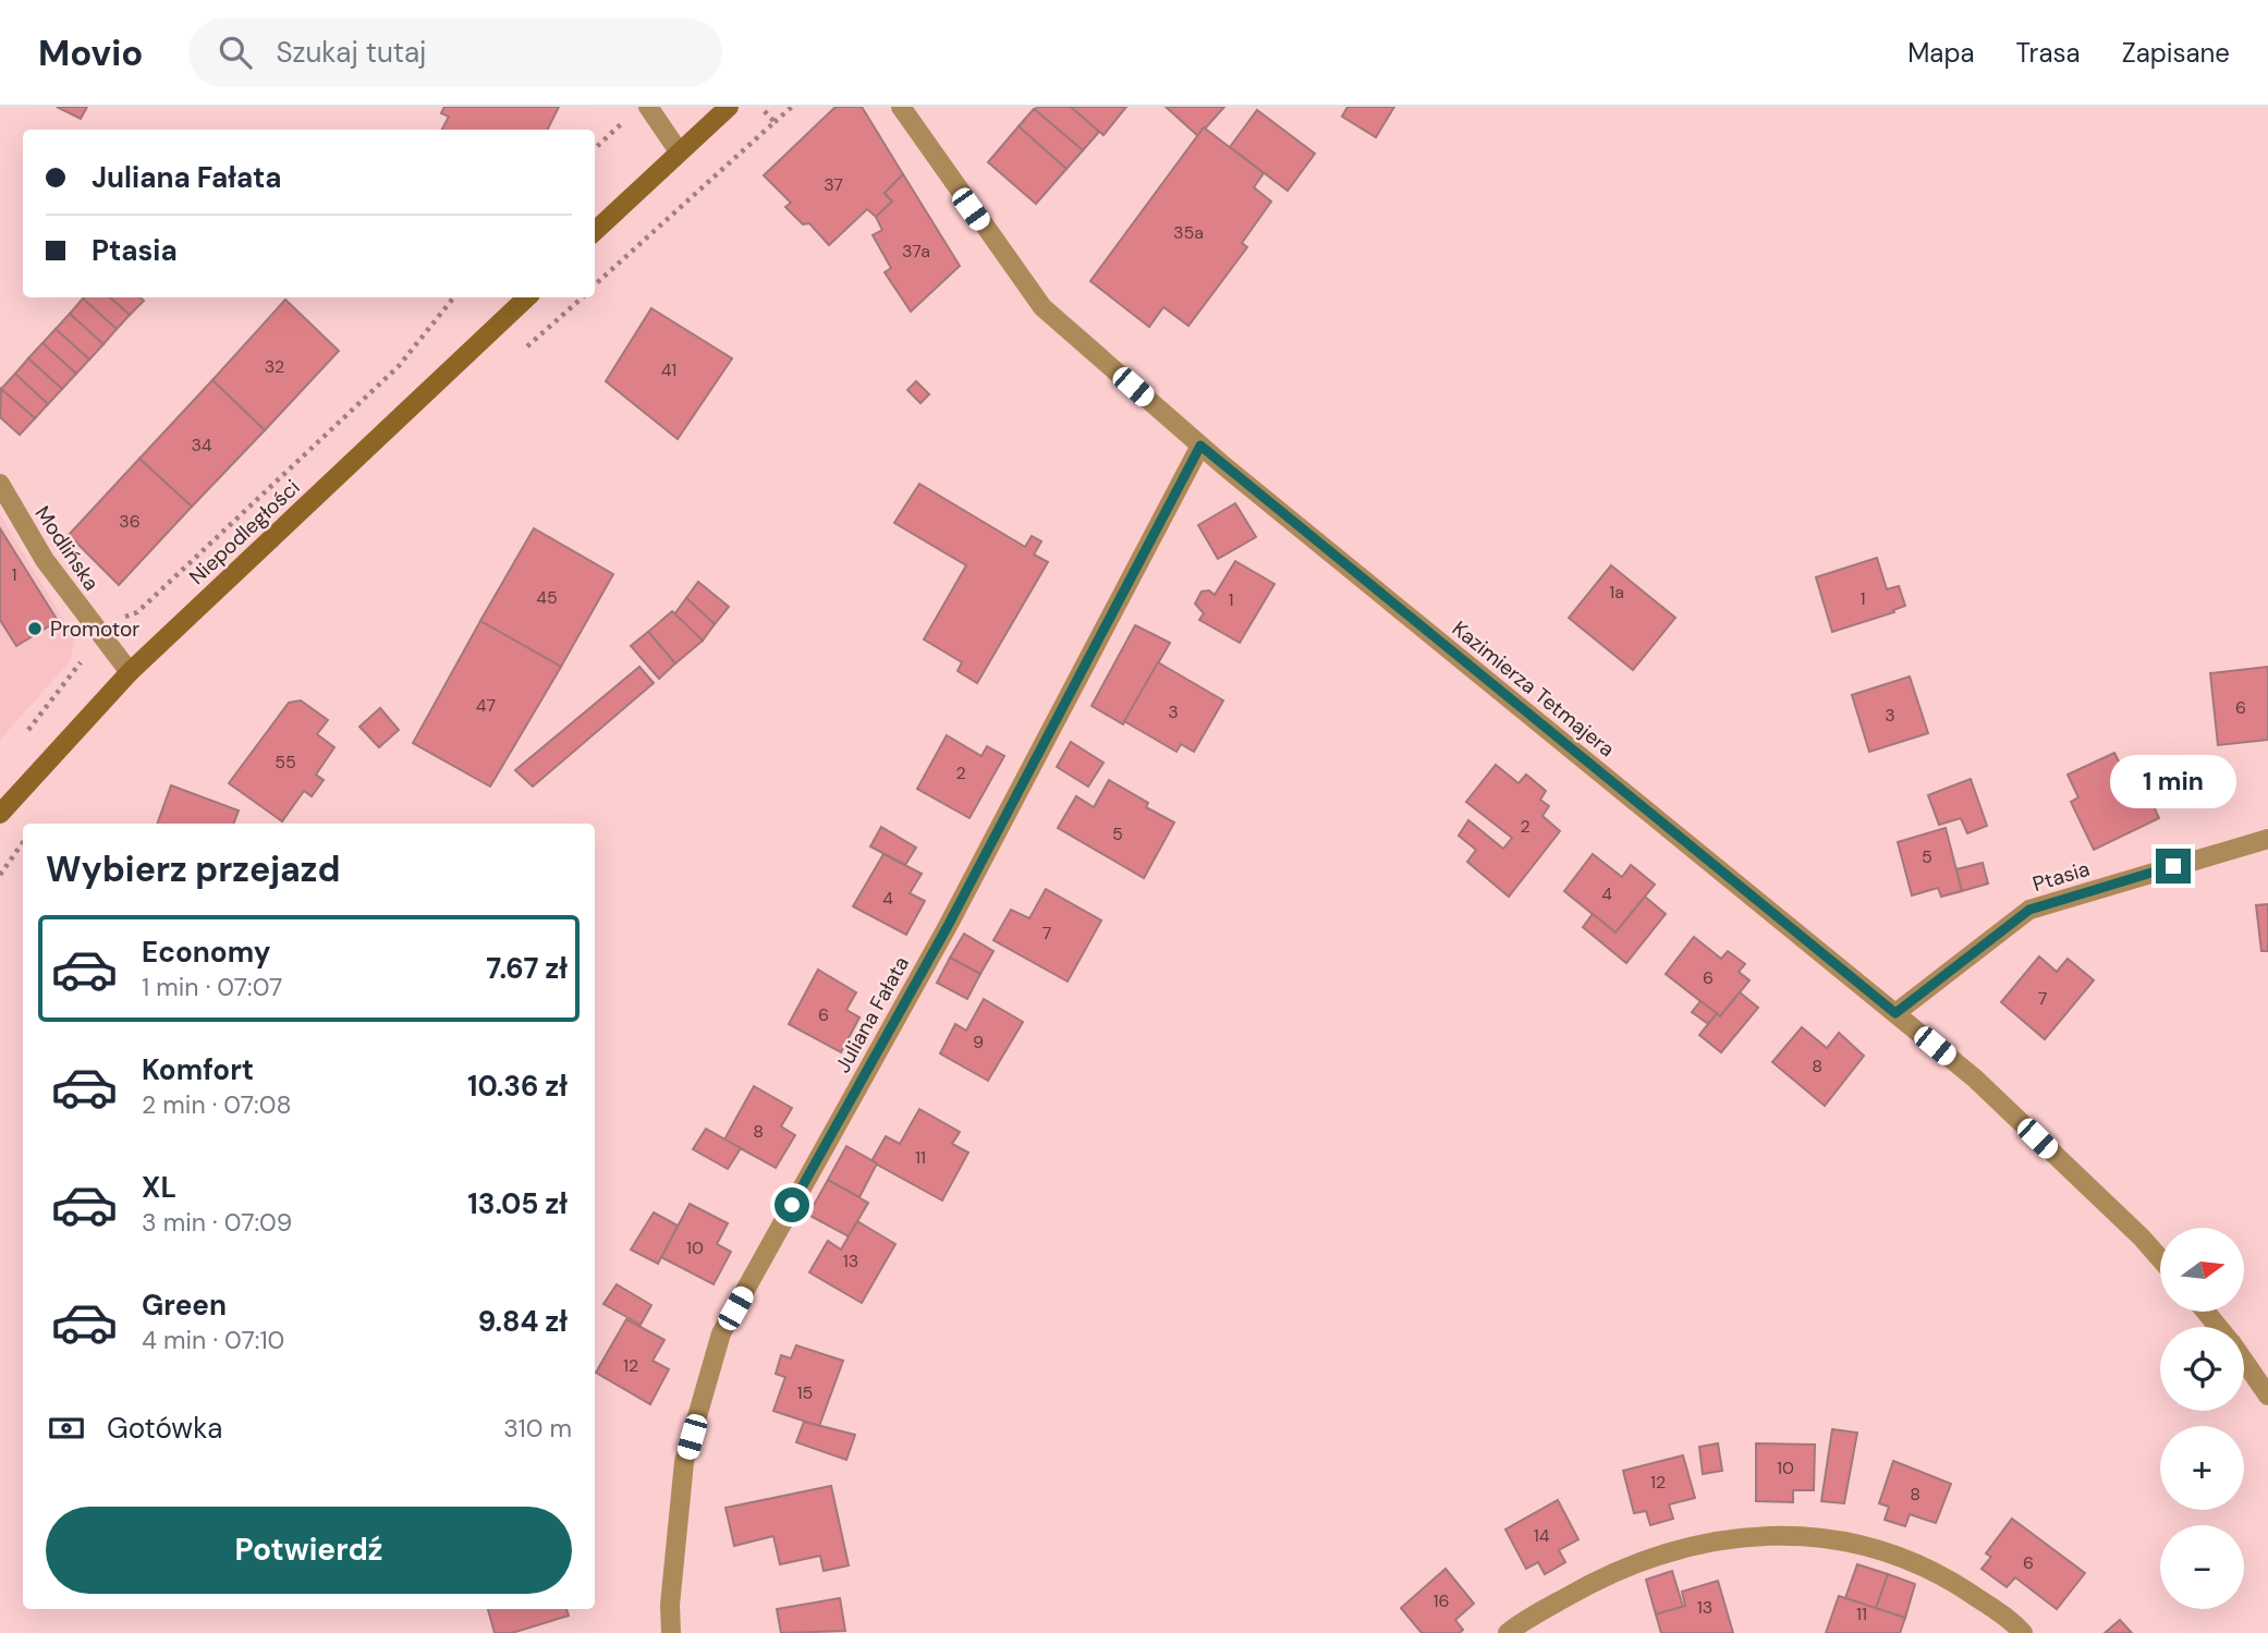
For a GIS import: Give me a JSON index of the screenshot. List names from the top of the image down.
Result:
{
  "streets": {
    "street": [
      "Niepodległości",
      "Modlińska",
      "Kazimierza Tetmajera",
      "Ptasia",
      "Juliana Fałata"
    ]
  },
  "crossings": [
    ["Niepodległości", "Modlińska"],
    ["Kazimierza Tetmajera", "Ptasia"],
    ["Kazimierza Tetmajera", "Juliana Fałata"]
  ],
  "places": ["Promotor"],
  "house_numbers": [
    "37",
    "35a",
    "37a",
    "32",
    "41",
    "34",
    "36",
    "1",
    "1a",
    "45",
    "1",
    "1",
    "47",
    "6",
    "3",
    "3",
    "55",
    "2",
    "2",
    "5",
    "5",
    "4",
    "4",
    "7",
    "6",
    "7",
    "6",
    "9",
    "8",
    "8",
    "11",
    "10",
    "13",
    "12",
    "15",
    "10",
    "12",
    "8",
    "14",
    "6",
    "16",
    "13",
    "11"
  ],
  "north": "right",
  "page": {
    "header": "Movio",
    "search": "Szukaj tutaj",
    "nav": ["Mapa", "Trasa", "Zapisane"],
    "banner": ["Juliana Fałata", "Ptasia"],
    "bubble": "1 min",
    "heading": "Wybierz przejazd",
    "list": [
      {
        "name": "Economy",
        "note": "1 min · 07:07",
        "value": "7.67 zł"
      },
      {
        "name": "Komfort",
        "note": "2 min · 07:08",
        "value": "10.36 zł"
      },
      {
        "name": "XL",
        "note": "3 min · 07:09",
        "value": "13.05 zł"
      },
      {
        "name": "Green",
        "note": "4 min · 07:10",
        "value": "9.84 zł"
      }
    ],
    "map_buttons": ["+", "−"],
    "pay": ["Gotówka", "310 m"],
    "buttons": "Potwierdź"
  }
}
